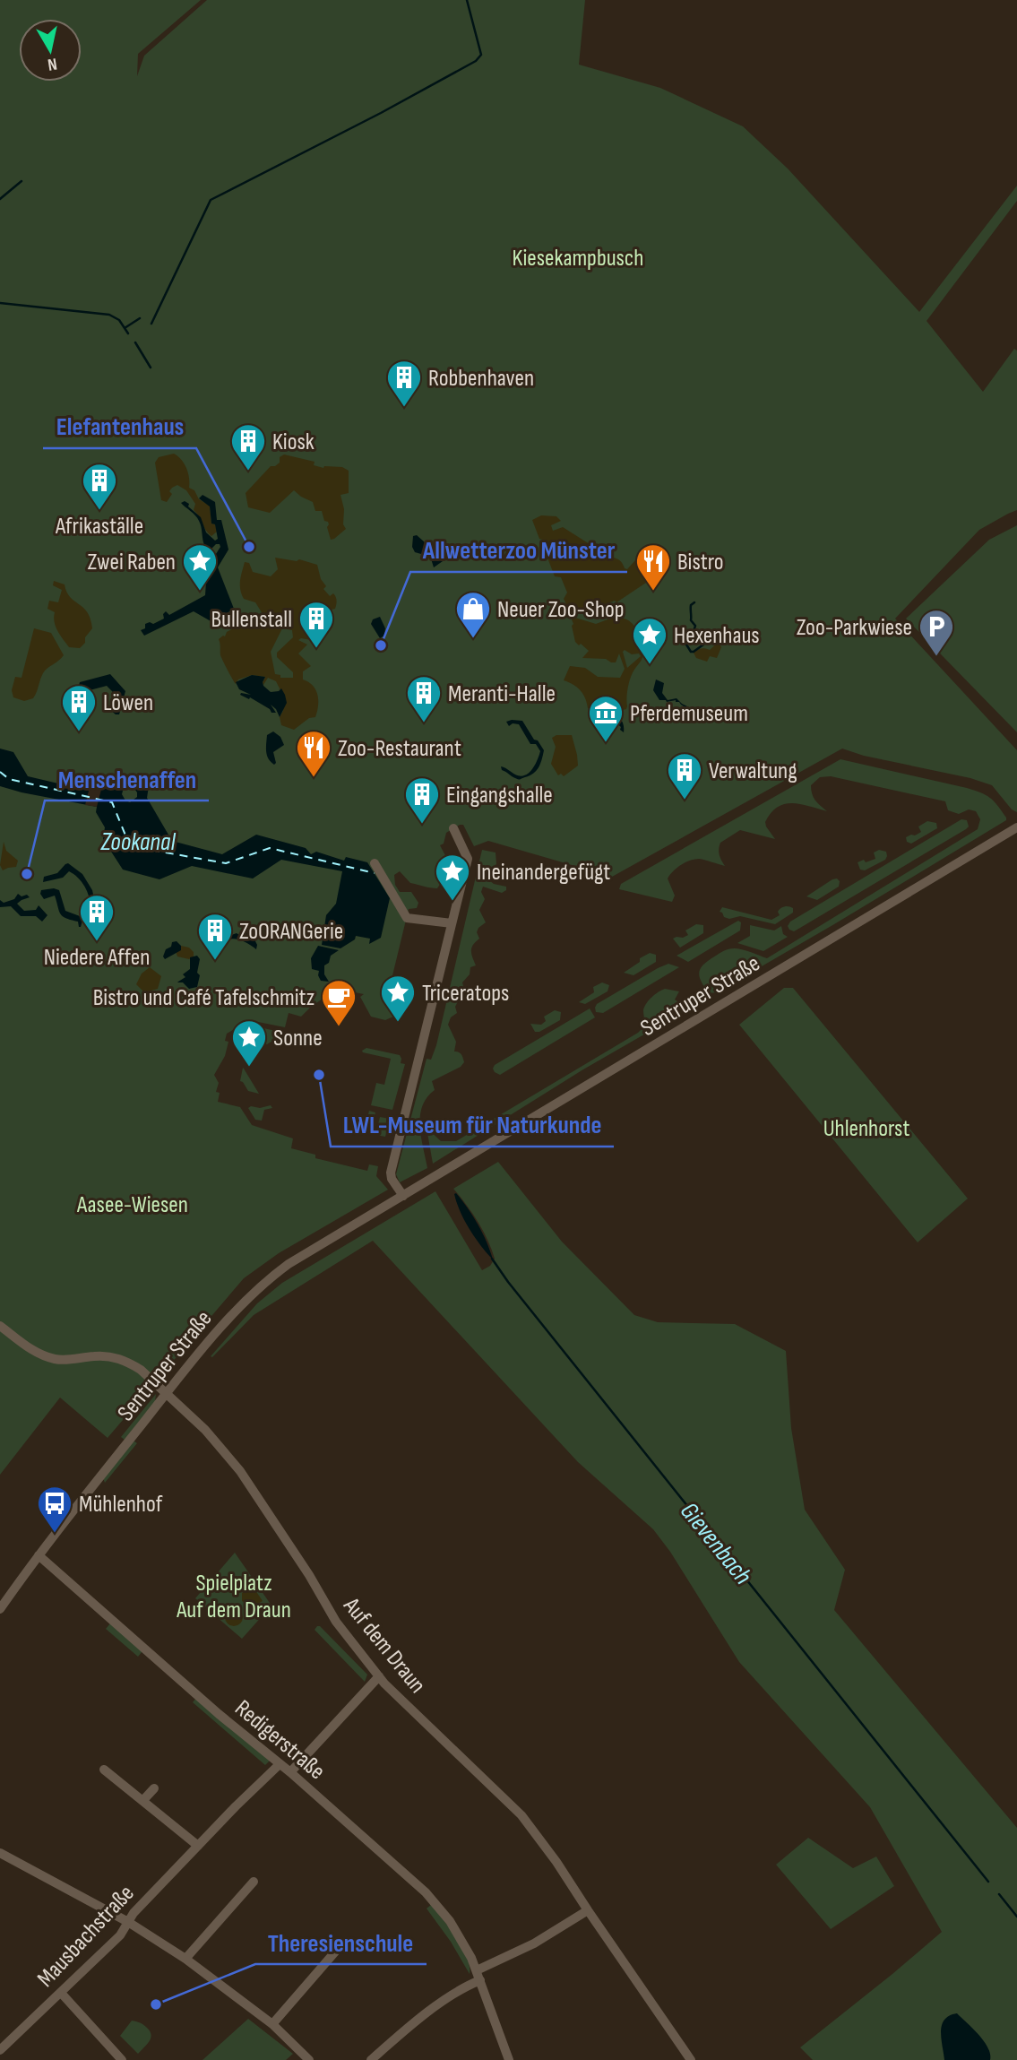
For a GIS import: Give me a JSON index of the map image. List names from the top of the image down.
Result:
{
  "streets": {
    "street": [
      "Sentruper Straße",
      "Auf dem Draun",
      "Redigerstraße",
      "Mausbachstraße"
    ]
  },
  "crossings": [
    ["Sentruper Straße", "Auf dem Draun"],
    ["Sentruper Straße", "Redigerstraße"],
    ["Redigerstraße", "Mausbachstraße"]
  ],
  "water": ["Zookanal", "Gievenbach"],
  "parks": [
    "Kiesekampbusch",
    "Uhlenhorst",
    "Aasee-Wiesen",
    "Spielplatz Auf dem Draun"
  ],
  "places": {
    "building": [
      "Robbenhaven",
      "Kiosk",
      "Afrikaställe",
      "Bullenstall",
      "Meranti-Halle",
      "Löwen",
      "Verwaltung",
      "Eingangshalle",
      "Niedere Affen",
      "ZoORANGerie"
    ],
    "other": [
      "Elefantenhaus",
      "Allwetterzoo Münster",
      "Menschenaffen",
      "LWL-Museum für Naturkunde",
      "Theresienschule"
    ],
    "place": [
      "Zwei Raben",
      "Hexenhaus",
      "Ineinandergefügt",
      "Triceratops",
      "Sonne"
    ],
    "restaurant": ["Bistro", "Zoo-Restaurant"],
    "shop": ["Neuer Zoo-Shop"],
    "parking": ["Zoo-Parkwiese"],
    "museum": ["Pferdemuseum"],
    "cafe": ["Bistro und Café Tafelschmitz"],
    "bus stop": ["Mühlenhof"]
  },
  "north": "bottom"
}
